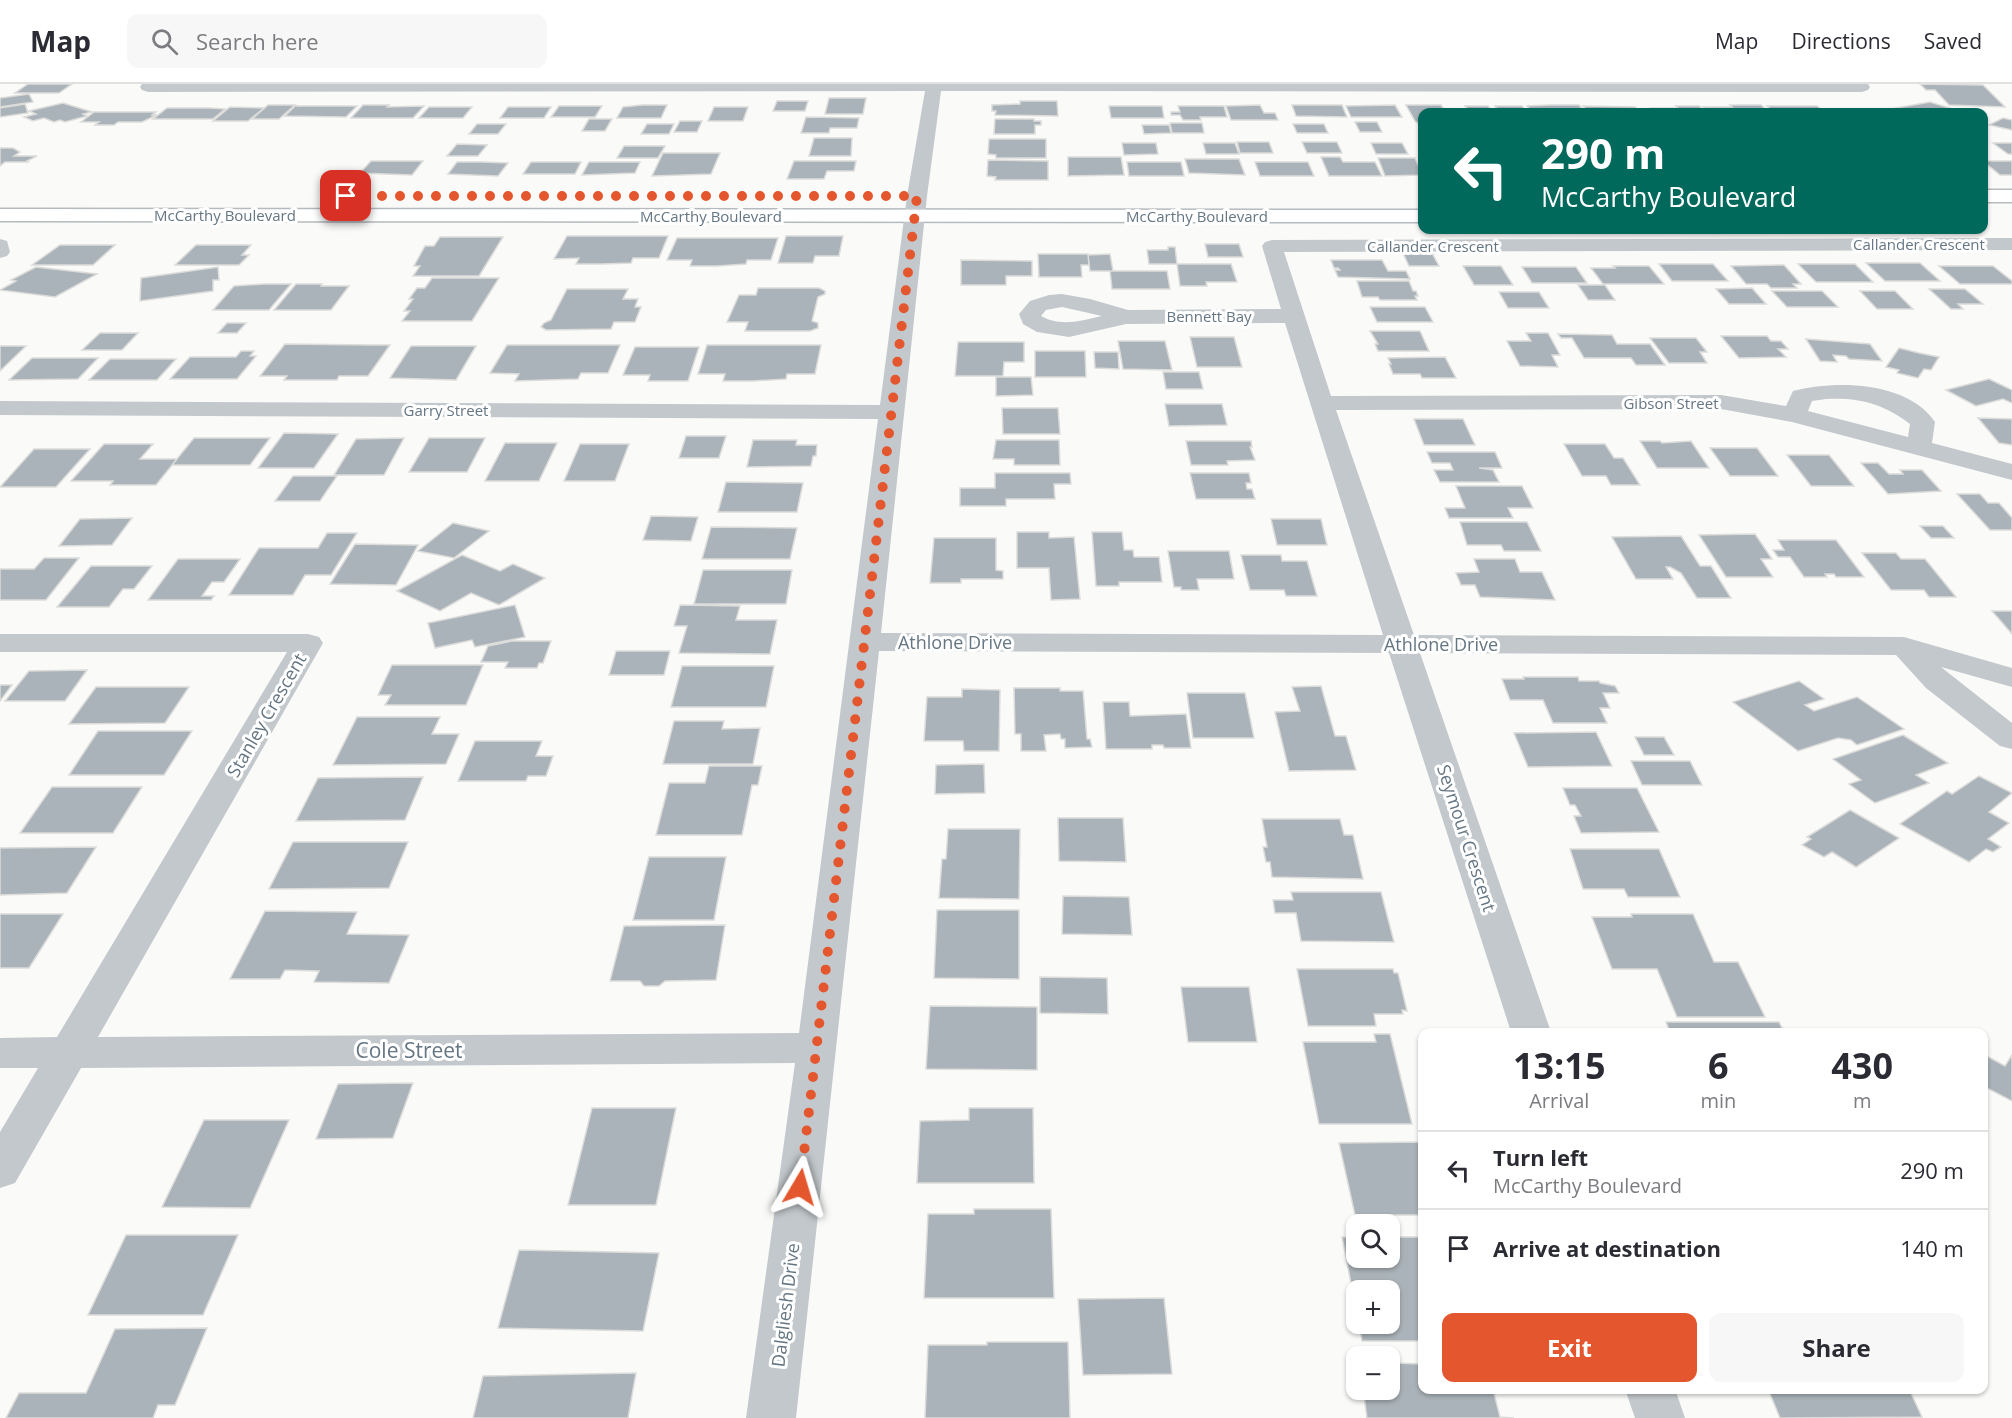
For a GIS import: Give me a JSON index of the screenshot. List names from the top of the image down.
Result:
{
  "streets": {
    "main road": ["McCarthy Boulevard"],
    "street": [
      "Callander Crescent",
      "Bennett Bay",
      "Gibson Street",
      "Garry Street",
      "Athlone Drive",
      "Stanley Crescent",
      "Seymour Crescent",
      "Cole Street",
      "Dalgliesh Drive"
    ]
  },
  "crossings": [
    ["McCarthy Boulevard", "Dalgliesh Drive"],
    ["Callander Crescent", "Bennett Bay"],
    ["Callander Crescent", "Gibson Street"],
    ["Callander Crescent", "Athlone Drive"],
    ["Callander Crescent", "Seymour Crescent"],
    ["Garry Street", "Dalgliesh Drive"],
    ["Athlone Drive", "Seymour Crescent"],
    ["Athlone Drive", "Dalgliesh Drive"],
    ["Stanley Crescent", "Cole Street"],
    ["Cole Street", "Dalgliesh Drive"]
  ],
  "page": {
    "header": "Map",
    "search": "Search here",
    "nav": ["Map", "Directions", "Saved"],
    "turn": ["290 m", "McCarthy Boulevard"],
    "eta": [
      "13:15",
      "Arrival",
      "6",
      "min",
      "430",
      "m"
    ],
    "list": [
      {
        "name": "Turn left",
        "note": "McCarthy Boulevard",
        "value": "290 m"
      },
      {
        "name": "Arrive at destination",
        "value": "140 m"
      }
    ],
    "map_buttons": ["+", "−"],
    "buttons": ["Exit", "Share"]
  }
}
